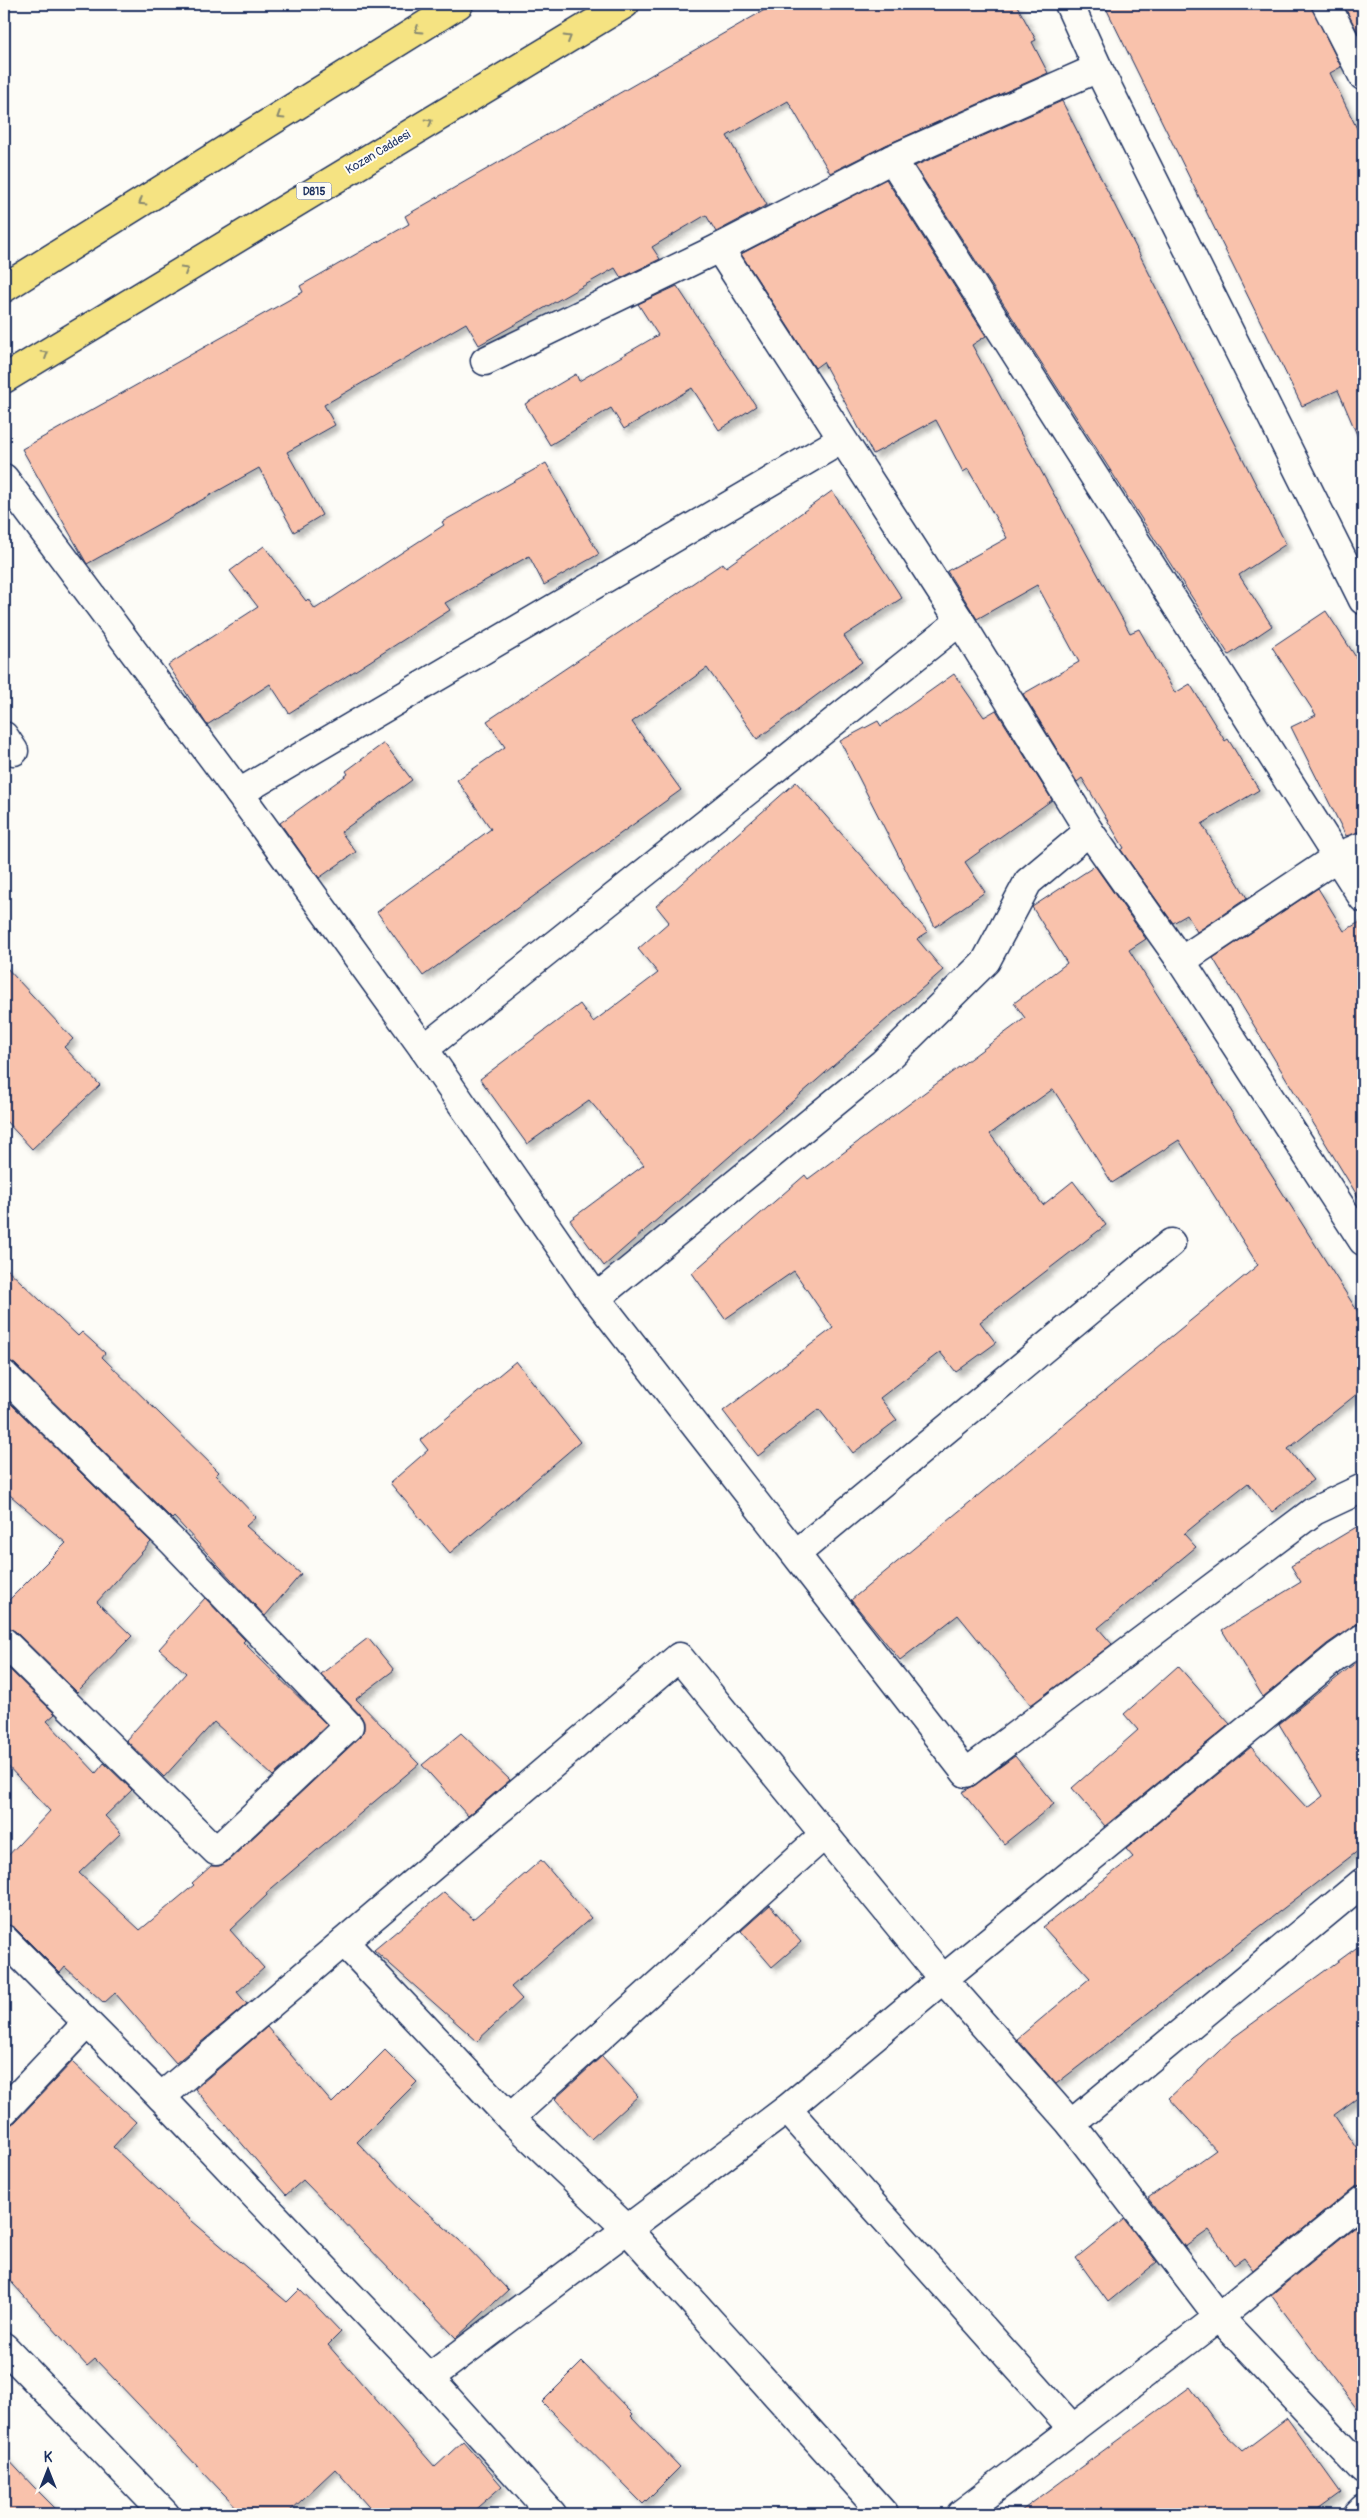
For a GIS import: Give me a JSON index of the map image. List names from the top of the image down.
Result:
{
  "streets": {
    "highway": ["Kozan Caddesi", "D815"]
  },
  "north": "top"
}
